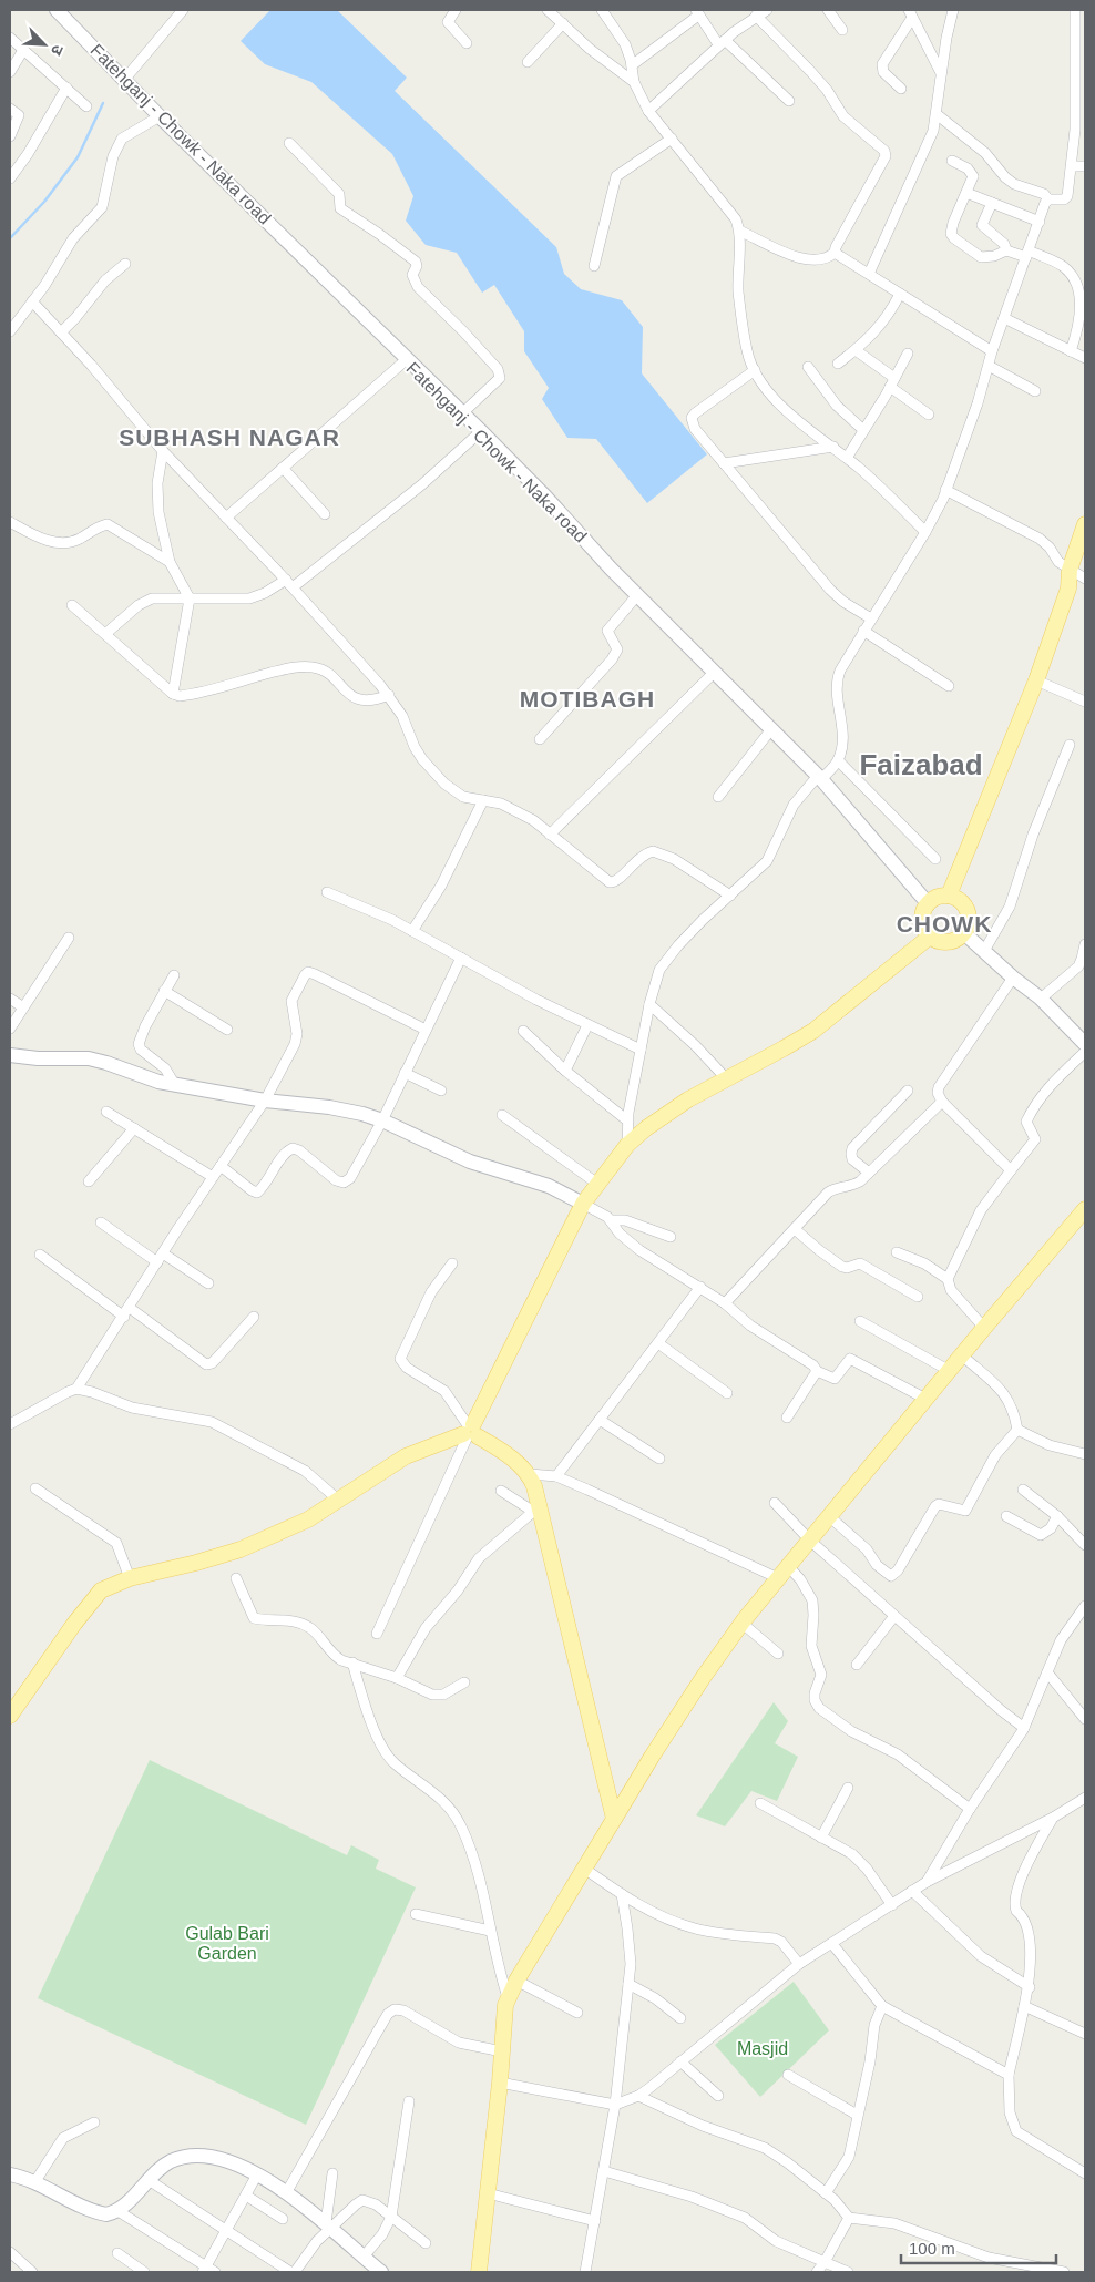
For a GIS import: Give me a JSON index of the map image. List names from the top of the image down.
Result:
{
  "streets": {
    "street": ["Fatehganj - Chowk - Naka road"]
  },
  "districts": [
    "SUBHASH NAGAR",
    "MOTIBAGH",
    "Faizabad",
    "CHOWK"
  ],
  "parks": ["Gulab Bari Garden", "Masjid"],
  "scale_bar": "100 m",
  "north": "bottom right"
}
